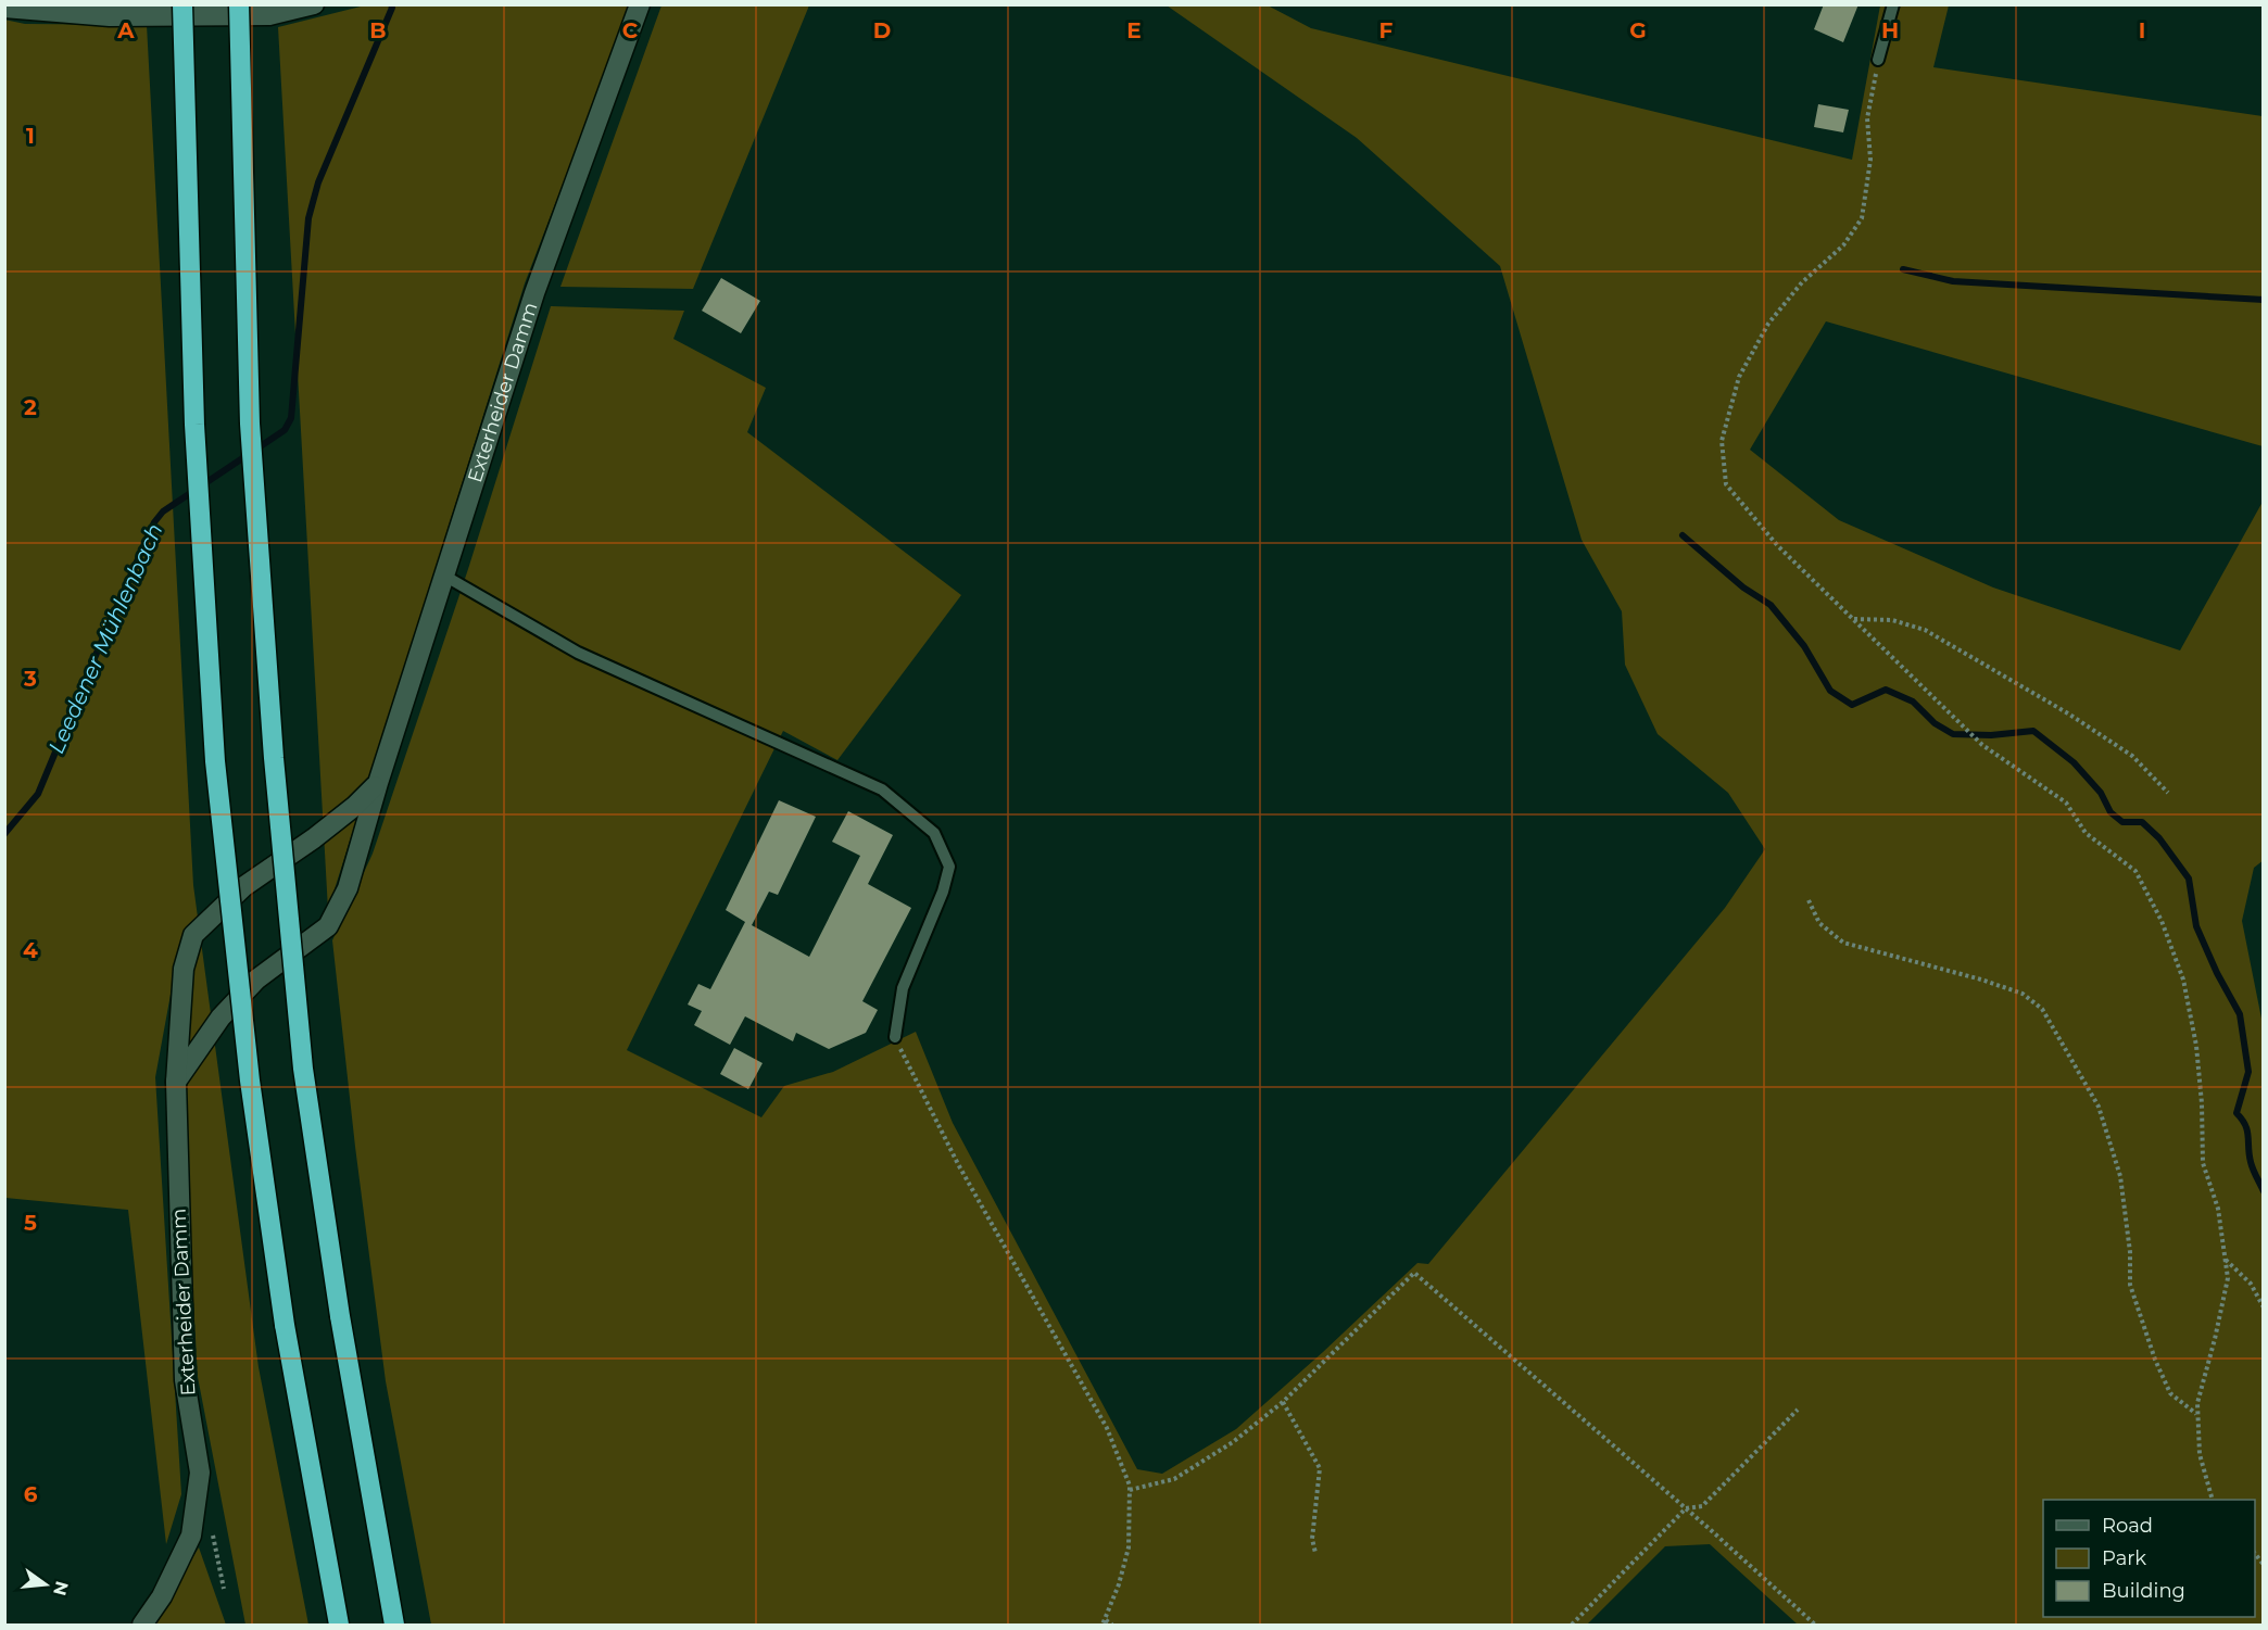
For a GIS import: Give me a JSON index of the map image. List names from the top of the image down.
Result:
{
  "streets": {
    "street": ["Exterheider Damm"]
  },
  "water": ["Leedener Mühlenbach"],
  "legend": ["Road", "Park", "Building"],
  "north": "right",
  "grid": {
    "columns": [
      "A",
      "B",
      "C",
      "D",
      "E",
      "F",
      "G",
      "H",
      "I"
    ],
    "rows": [
      "1",
      "2",
      "3",
      "4",
      "5",
      "6"
    ]
  }
}
